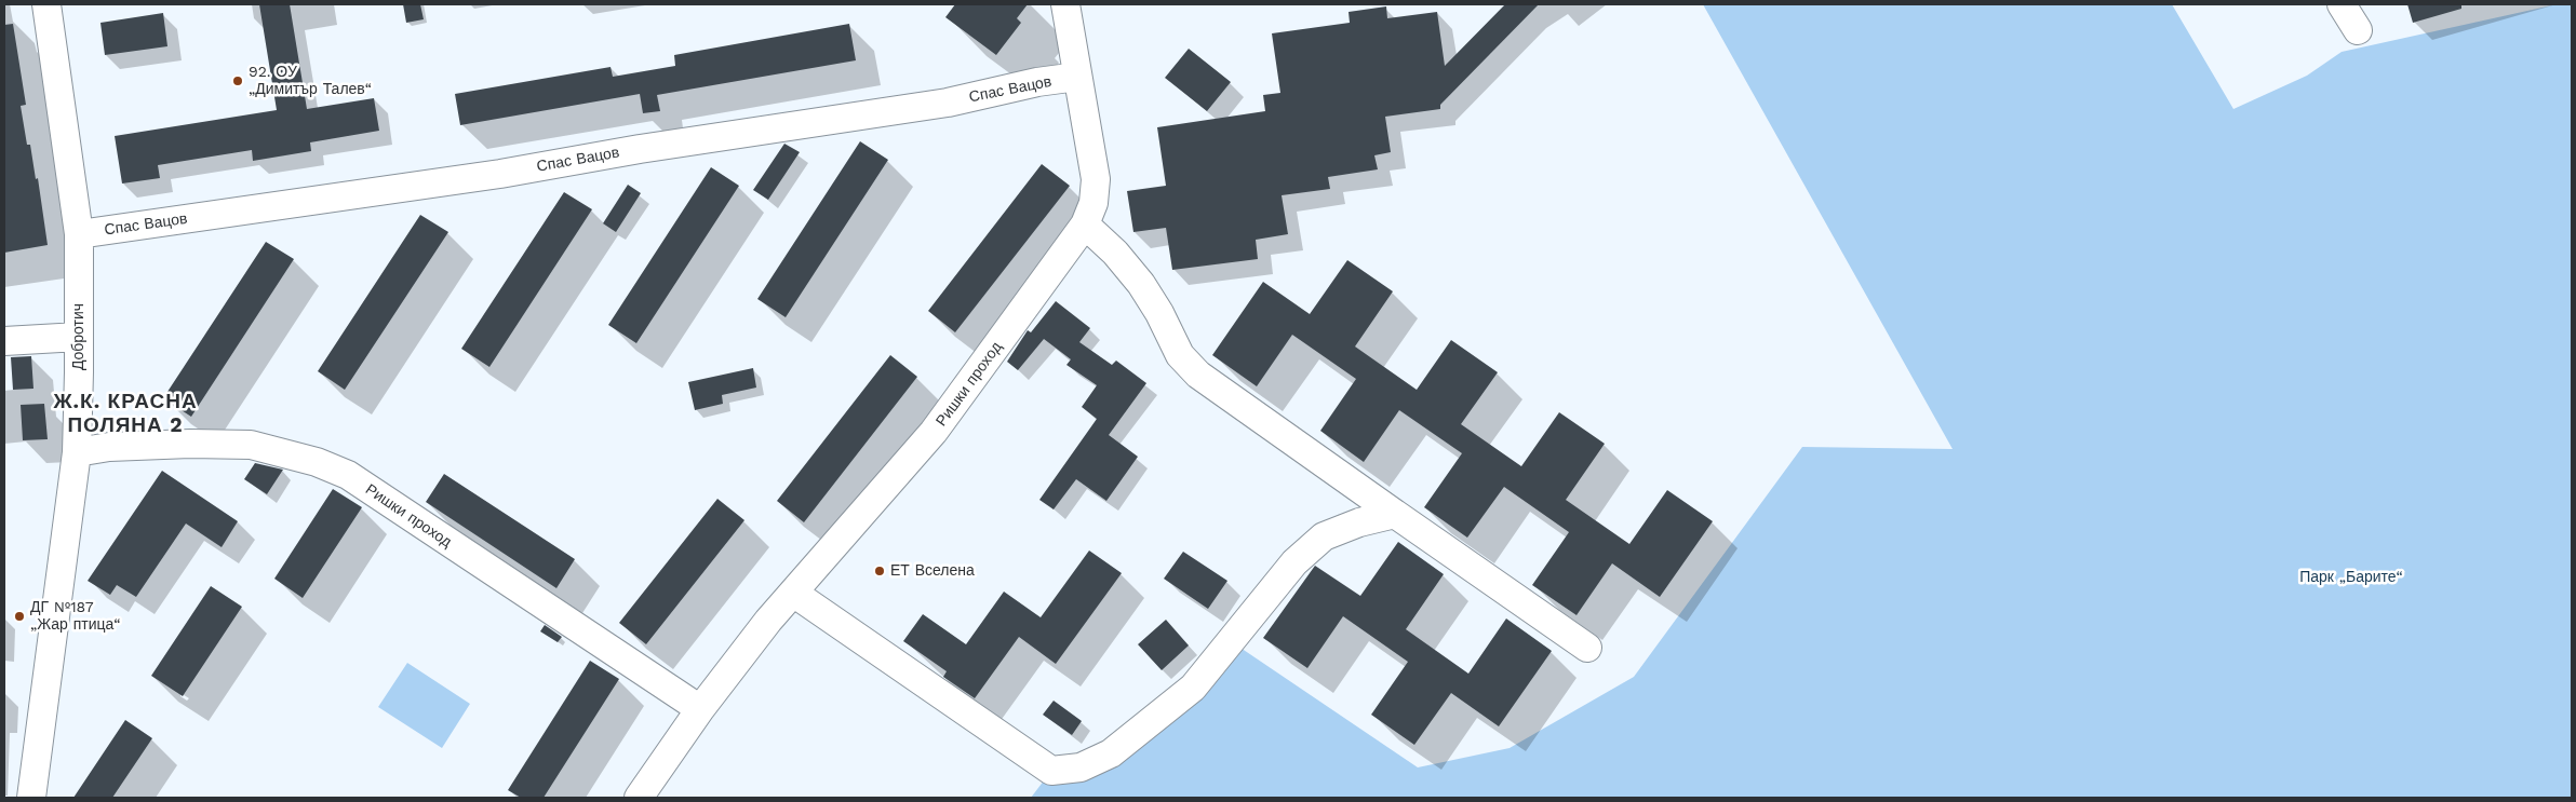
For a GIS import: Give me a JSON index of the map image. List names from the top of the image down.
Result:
{
  "streets": {
    "street": ["Спас Вацов", "Добротич", "Ришки проход"]
  },
  "crossings": [
    ["Спас Вацов", "Добротич"],
    ["Спас Вацов", "Ришки проход"],
    ["Добротич", "Ришки проход"]
  ],
  "districts": ["Ж.К. КРАСНА ПОЛЯНА 2"],
  "parks": ["Парк „Барите“"],
  "places": ["92. ОУ „Димитър Талев“", "ЕТ Вселена", "ДГ №187 „Жар птица“"]
}
